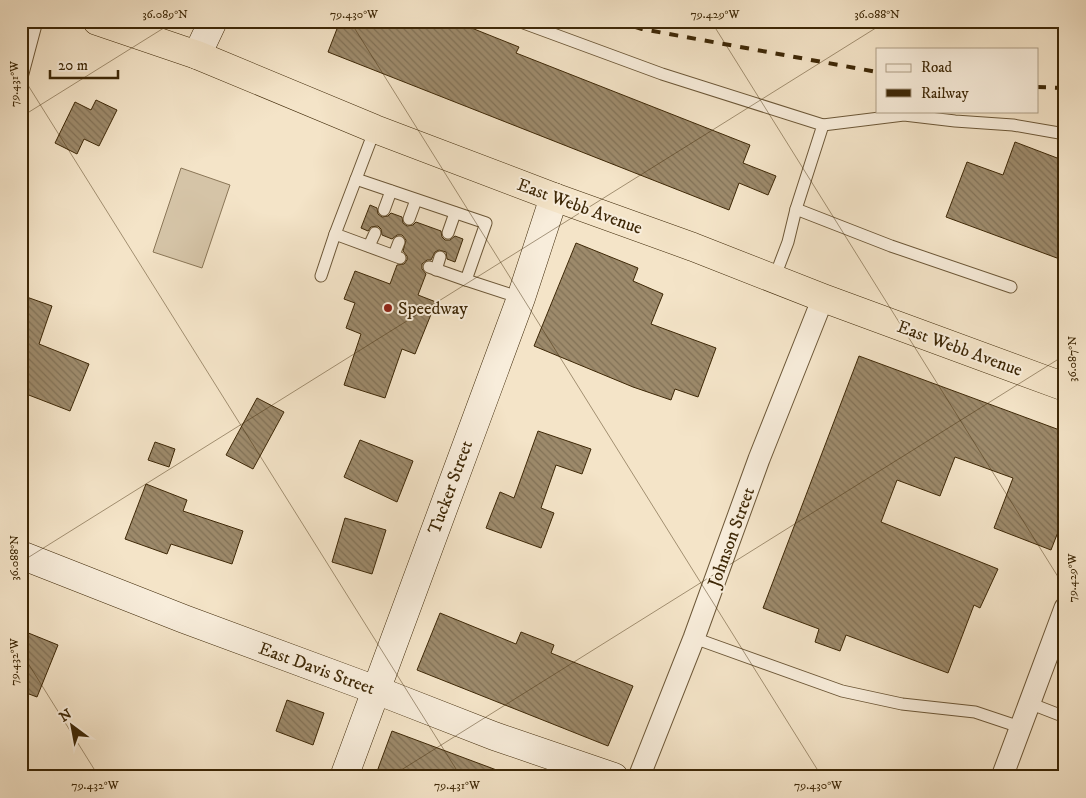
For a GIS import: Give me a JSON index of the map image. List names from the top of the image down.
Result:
{
  "streets": {
    "highway": ["East Webb Avenue"],
    "street": ["Tucker Street", "Johnson Street", "East Davis Street"]
  },
  "crossings": [
    ["East Webb Avenue", "Tucker Street"],
    ["East Webb Avenue", "Johnson Street"],
    ["Tucker Street", "East Davis Street"]
  ],
  "places": ["Speedway"],
  "legend": ["Road", "Railway"],
  "scale_bar": "20 m",
  "north": "top left",
  "coordinates": [
    "36.089°N",
    "79.430°W",
    "79.429°W",
    "36.088°N",
    "79.431°W",
    "36.087°N",
    "79.432°W"
  ]
}
